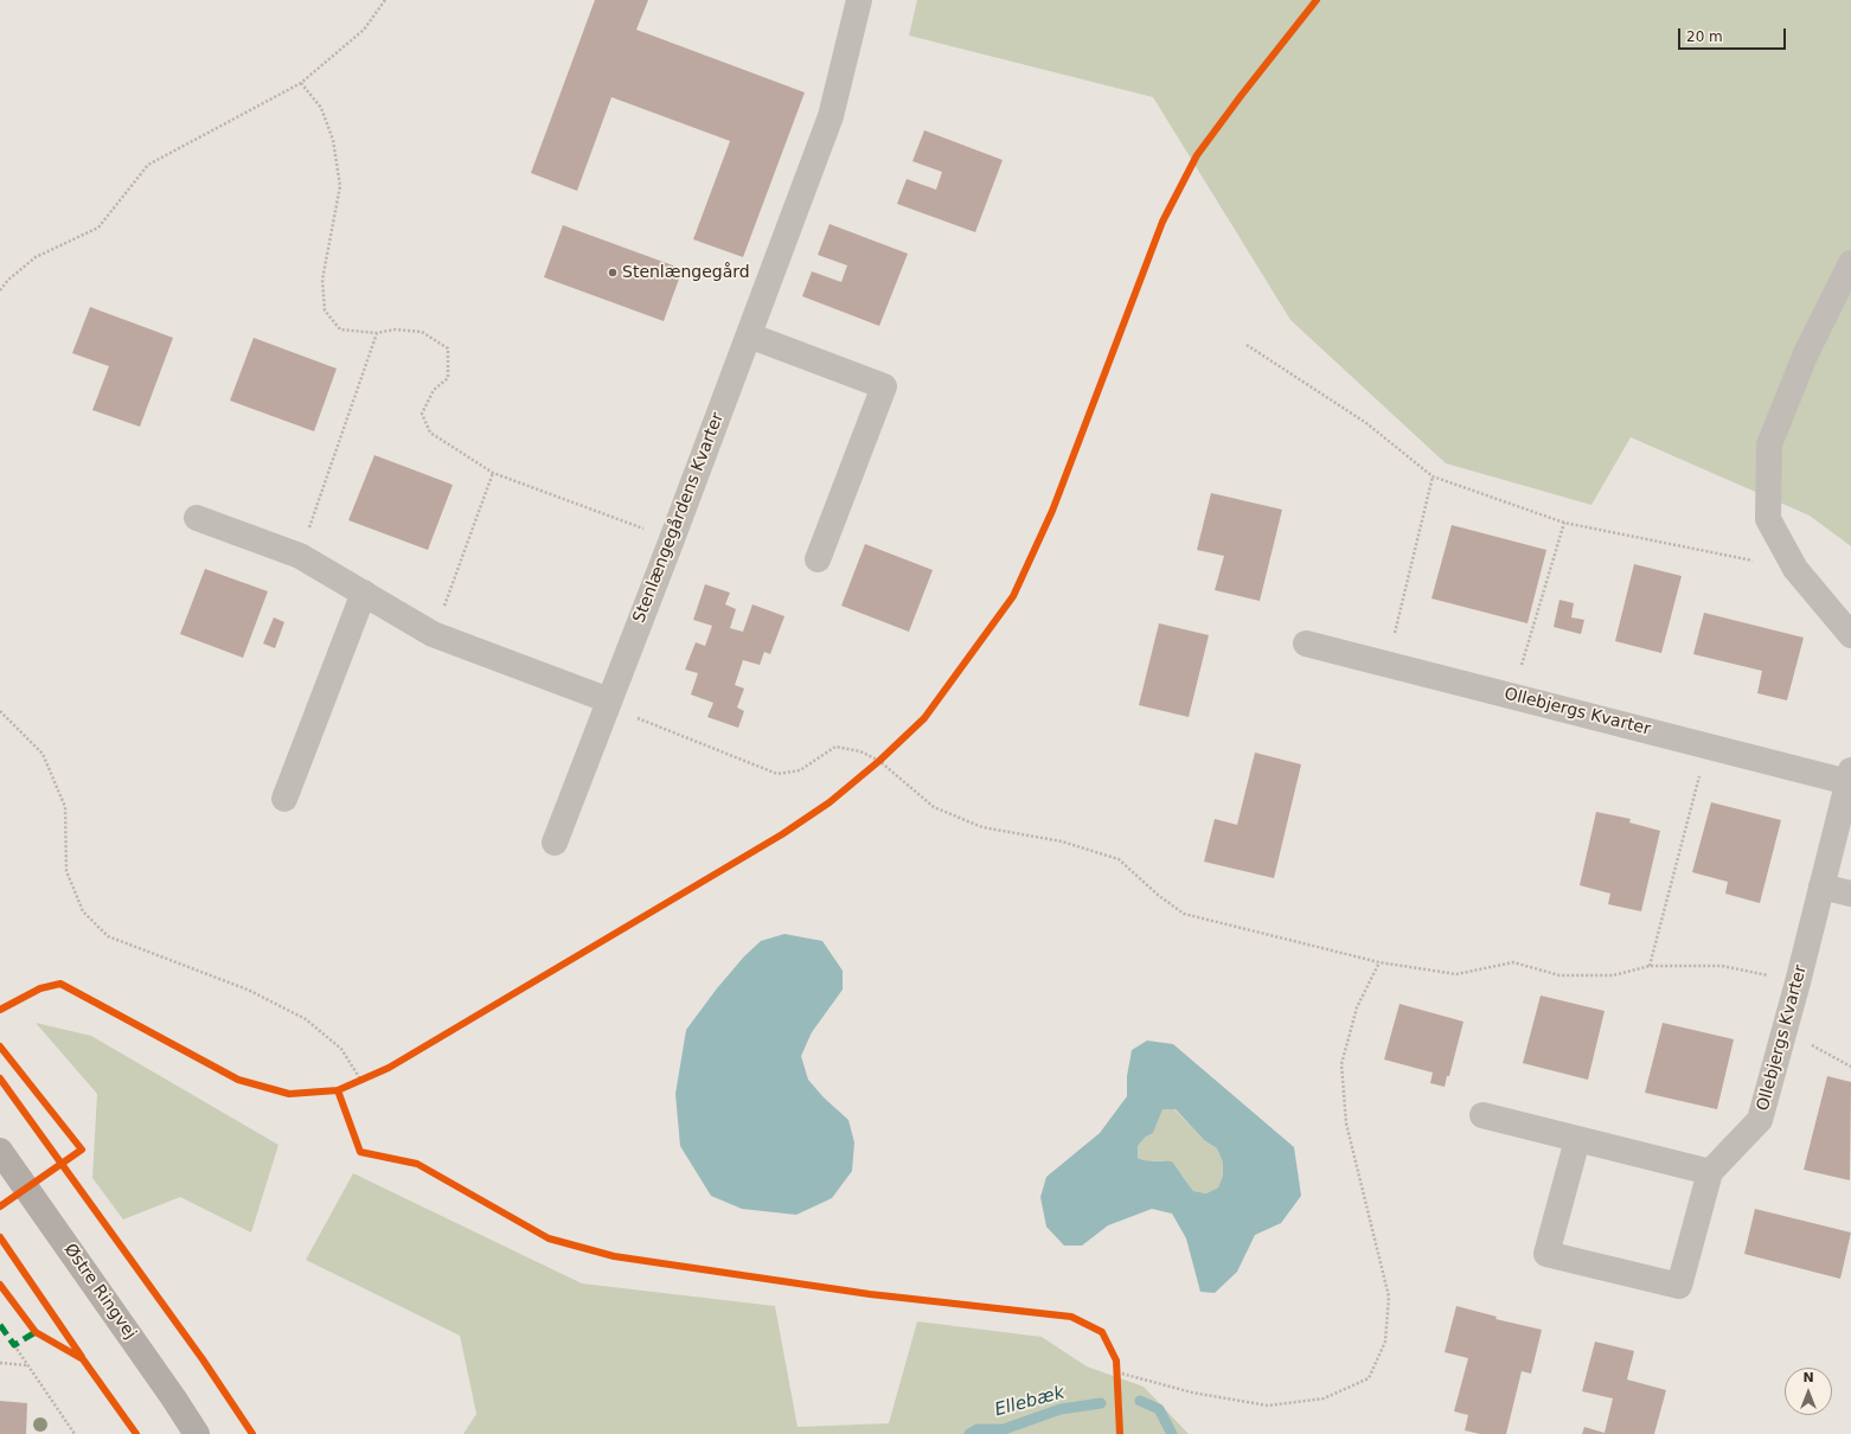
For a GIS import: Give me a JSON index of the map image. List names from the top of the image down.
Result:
{
  "streets": {
    "street": ["Stenlængegårdens Kvarter", "Ollebjergs Kvarter", "Østre Ringvej"]
  },
  "water": ["Ellebæk"],
  "places": ["Stenlængegård"],
  "scale_bar": "20 m",
  "north": "top"
}
